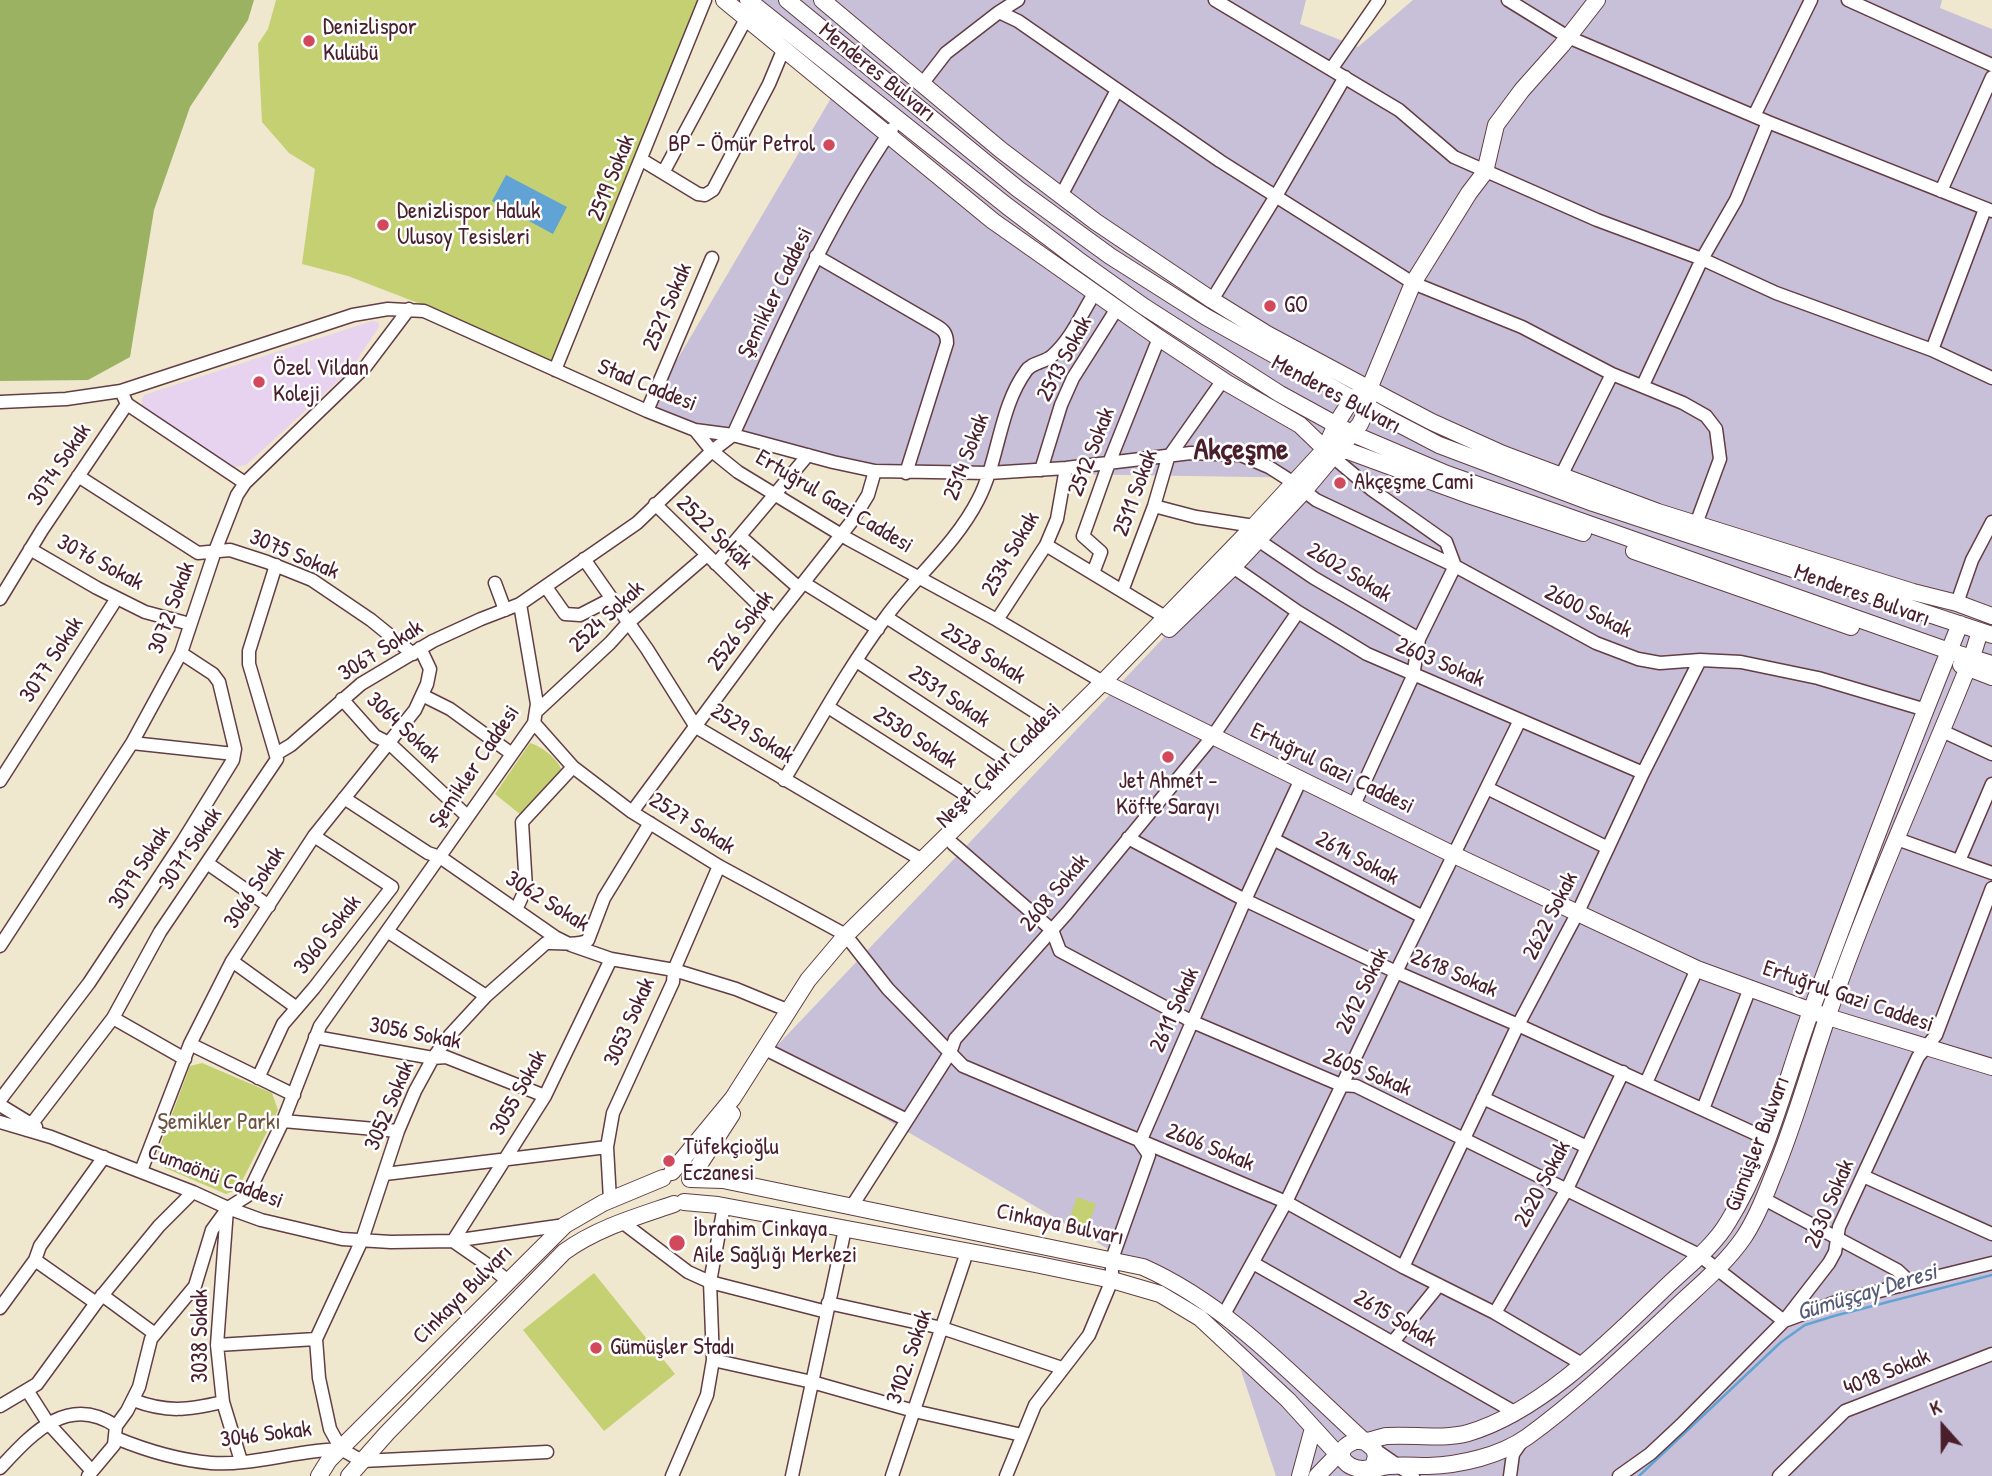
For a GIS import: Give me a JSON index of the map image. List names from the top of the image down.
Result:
{
  "streets": {
    "main road": [
      "Menderes Bulvarı",
      "Ertuğrul Gazi Caddesi",
      "Neşet Çakır Caddesi",
      "Gümüşler Bulvarı",
      "Cinkaya Bulvarı"
    ],
    "street": [
      "2519 Sokak",
      "Şemikler Caddesi",
      "2521 Sokak",
      "2513 Sokak",
      "Stad Caddesi",
      "2512 Sokak",
      "2514 Sokak",
      "3074 Sokak",
      "2511 Sokak",
      "2522 Sokak",
      "2534 Sokak",
      "3075 Sokak",
      "3076 Sokak",
      "2602 Sokak",
      "3072 Sokak",
      "2600 Sokak",
      "2524 Sokak",
      "2526 Sokak",
      "3067 Sokak",
      "2528 Sokak",
      "3077 Sokak",
      "2603 Sokak",
      "2531 Sokak",
      "3064 Sokak",
      "2529 Sokak",
      "2530 Sokak",
      "2527 Sokak",
      "3071 Sokak",
      "2614 Sokak",
      "3079 Sokak",
      "3066 Sokak",
      "2608 Sokak",
      "3062 Sokak",
      "2622 Sokak",
      "3060 Sokak",
      "2618 Sokak",
      "2612 Sokak",
      "2611 Sokak",
      "3053 Sokak",
      "3056 Sokak",
      "2605 Sokak",
      "3055 Sokak",
      "3052 Sokak",
      "2606 Sokak",
      "Cumaönü Caddesi",
      "2620 Sokak",
      "2630 Sokak",
      "2615 Sokak",
      "3038 Sokak",
      "3102. Sokak",
      "4018 Sokak",
      "3046 Sokak"
    ]
  },
  "crossings": [
    ["Menderes Bulvarı", "Şemikler Caddesi"],
    ["Menderes Bulvarı", "Neşet Çakır Caddesi"],
    ["Menderes Bulvarı", "Gümüşler Bulvarı"],
    ["2519 Sokak", "Stad Caddesi"],
    ["Şemikler Caddesi", "Stad Caddesi"],
    ["Şemikler Caddesi", "Ertuğrul Gazi Caddesi"],
    ["Şemikler Caddesi", "2522 Sokak"],
    ["Şemikler Caddesi", "2524 Sokak"],
    ["Şemikler Caddesi", "3067 Sokak"],
    ["Şemikler Caddesi", "3064 Sokak"],
    ["Şemikler Caddesi", "2529 Sokak"],
    ["Şemikler Caddesi", "2527 Sokak"],
    ["Şemikler Caddesi", "3062 Sokak"],
    ["Şemikler Caddesi", "3056 Sokak"],
    ["Şemikler Caddesi", "Cumaönü Caddesi"],
    ["Şemikler Caddesi", "3038 Sokak"],
    ["Şemikler Caddesi", "3046 Sokak"],
    ["2521 Sokak", "Stad Caddesi"],
    ["2513 Sokak", "Stad Caddesi"],
    ["Stad Caddesi", "2512 Sokak"],
    ["Stad Caddesi", "2514 Sokak"],
    ["Stad Caddesi", "2511 Sokak"],
    ["Stad Caddesi", "Ertuğrul Gazi Caddesi"],
    ["Stad Caddesi", "2534 Sokak"],
    ["Stad Caddesi", "3072 Sokak"],
    ["Stad Caddesi", "2600 Sokak"],
    ["Stad Caddesi", "2524 Sokak"],
    ["Stad Caddesi", "2526 Sokak"],
    ["Stad Caddesi", "Neşet Çakır Caddesi"],
    ["2514 Sokak", "Ertuğrul Gazi Caddesi"],
    ["2514 Sokak", "2528 Sokak"],
    ["2514 Sokak", "2531 Sokak"],
    ["2514 Sokak", "2529 Sokak"],
    ["2514 Sokak", "2530 Sokak"],
    ["3074 Sokak", "3075 Sokak"],
    ["3074 Sokak", "3076 Sokak"],
    ["Ertuğrul Gazi Caddesi", "2534 Sokak"],
    ["Ertuğrul Gazi Caddesi", "2524 Sokak"],
    ["Ertuğrul Gazi Caddesi", "2526 Sokak"],
    ["Ertuğrul Gazi Caddesi", "Neşet Çakır Caddesi"],
    ["Ertuğrul Gazi Caddesi", "2608 Sokak"],
    ["Ertuğrul Gazi Caddesi", "2622 Sokak"],
    ["Ertuğrul Gazi Caddesi", "2612 Sokak"],
    ["Ertuğrul Gazi Caddesi", "2611 Sokak"],
    ["Ertuğrul Gazi Caddesi", "Gümüşler Bulvarı"],
    ["Ertuğrul Gazi Caddesi", "2630 Sokak"],
    ["2522 Sokak", "2524 Sokak"],
    ["2522 Sokak", "2526 Sokak"],
    ["3075 Sokak", "3072 Sokak"],
    ["3075 Sokak", "3067 Sokak"],
    ["3075 Sokak", "3066 Sokak"],
    ["3076 Sokak", "3072 Sokak"],
    ["3076 Sokak", "3077 Sokak"],
    ["2602 Sokak", "Neşet Çakır Caddesi"],
    ["2600 Sokak", "Neşet Çakır Caddesi"],
    ["2600 Sokak", "2622 Sokak"],
    ["2600 Sokak", "Gümüşler Bulvarı"],
    ["2524 Sokak", "2529 Sokak"],
    ["2526 Sokak", "2529 Sokak"],
    ["2526 Sokak", "2527 Sokak"],
    ["3067 Sokak", "3064 Sokak"],
    ["3067 Sokak", "3071 Sokak"],
    ["3067 Sokak", "3066 Sokak"],
    ["2528 Sokak", "Neşet Çakır Caddesi"],
    ["2603 Sokak", "Neşet Çakır Caddesi"],
    ["2603 Sokak", "2608 Sokak"],
    ["2603 Sokak", "2622 Sokak"],
    ["2603 Sokak", "2612 Sokak"],
    ["2531 Sokak", "Neşet Çakır Caddesi"],
    ["3064 Sokak", "3066 Sokak"],
    ["2529 Sokak", "Neşet Çakır Caddesi"],
    ["2530 Sokak", "Neşet Çakır Caddesi"],
    ["Neşet Çakır Caddesi", "2527 Sokak"],
    ["Neşet Çakır Caddesi", "3062 Sokak"],
    ["Neşet Çakır Caddesi", "2605 Sokak"],
    ["Neşet Çakır Caddesi", "2606 Sokak"],
    ["Neşet Çakır Caddesi", "Cinkaya Bulvarı"],
    ["2527 Sokak", "3053 Sokak"],
    ["2527 Sokak", "3052 Sokak"],
    ["2527 Sokak", "2606 Sokak"],
    ["3071 Sokak", "Cumaönü Caddesi"],
    ["2614 Sokak", "2612 Sokak"],
    ["2614 Sokak", "2611 Sokak"],
    ["3066 Sokak", "3062 Sokak"],
    ["3066 Sokak", "3060 Sokak"],
    ["3066 Sokak", "Cumaönü Caddesi"],
    ["2608 Sokak", "2618 Sokak"],
    ["2608 Sokak", "2605 Sokak"],
    ["2608 Sokak", "2606 Sokak"],
    ["2608 Sokak", "Cinkaya Bulvarı"],
    ["3062 Sokak", "3053 Sokak"],
    ["3062 Sokak", "3055 Sokak"],
    ["3062 Sokak", "3052 Sokak"],
    ["2622 Sokak", "2618 Sokak"],
    ["2622 Sokak", "2605 Sokak"],
    ["2622 Sokak", "2606 Sokak"],
    ["2618 Sokak", "2612 Sokak"],
    ["2618 Sokak", "2611 Sokak"],
    ["2618 Sokak", "Gümüşler Bulvarı"],
    ["2618 Sokak", "2620 Sokak"],
    ["2612 Sokak", "2605 Sokak"],
    ["2612 Sokak", "2606 Sokak"],
    ["2612 Sokak", "Cinkaya Bulvarı"],
    ["2612 Sokak", "2615 Sokak"],
    ["2611 Sokak", "2605 Sokak"],
    ["2611 Sokak", "2606 Sokak"],
    ["2611 Sokak", "Cinkaya Bulvarı"],
    ["3053 Sokak", "Cinkaya Bulvarı"],
    ["3056 Sokak", "3055 Sokak"],
    ["3056 Sokak", "3052 Sokak"],
    ["2605 Sokak", "Gümüşler Bulvarı"],
    ["2605 Sokak", "2620 Sokak"],
    ["2605 Sokak", "2630 Sokak"],
    ["3055 Sokak", "Cumaönü Caddesi"],
    ["3052 Sokak", "Cumaönü Caddesi"],
    ["3052 Sokak", "Cinkaya Bulvarı"],
    ["3052 Sokak", "3046 Sokak"],
    ["Gümüşler Bulvarı", "2606 Sokak"],
    ["Gümüşler Bulvarı", "Cinkaya Bulvarı"],
    ["Gümüşler Bulvarı", "2615 Sokak"],
    ["2606 Sokak", "2620 Sokak"],
    ["Cumaönü Caddesi", "Cinkaya Bulvarı"],
    ["Cumaönü Caddesi", "3038 Sokak"],
    ["Cinkaya Bulvarı", "3102. Sokak"],
    ["Cinkaya Bulvarı", "3046 Sokak"],
    ["3038 Sokak", "3046 Sokak"]
  ],
  "districts": ["Akçeşme"],
  "water": ["Gümüşçay Deresi"],
  "parks": ["Şemikler Parkı"],
  "places": [
    "Denizlispor Kulübü",
    "BP - Ömür Petrol",
    "Denizlispor Haluk Ulusoy Tesisleri",
    "GO",
    "Özel Vildan Koleji",
    "Akçeşme Cami",
    "Jet Ahmet - Köfte Sarayı",
    "Tüfekçioğlu Eczanesi",
    "İbrahim Cinkaya Aile Sağlığı Merkezi",
    "Gümüşler Stadı"
  ],
  "north": "top"
}
